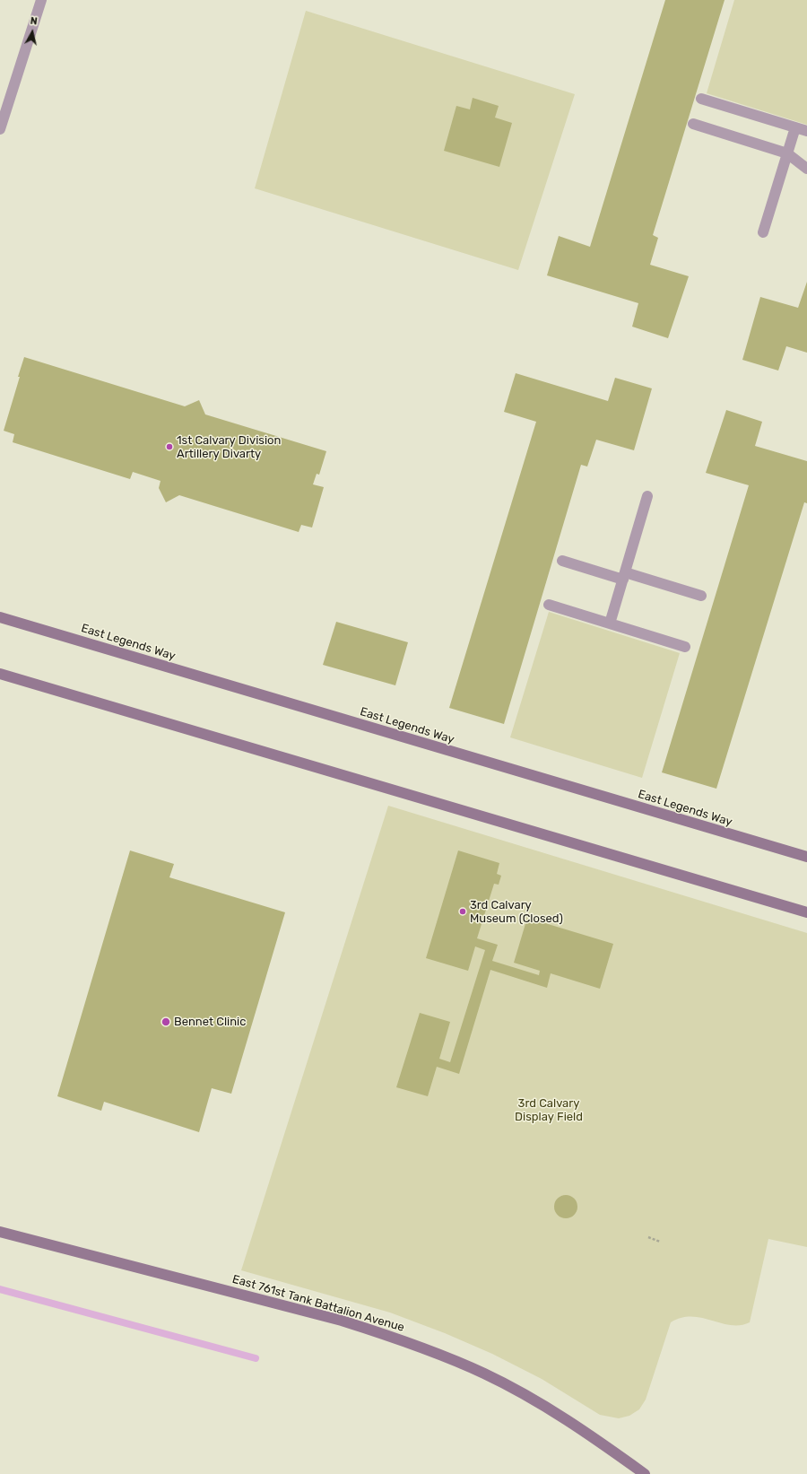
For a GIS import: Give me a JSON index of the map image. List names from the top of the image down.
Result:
{
  "streets": {
    "street": ["East Legends Way", "East 761st Tank Battalion Avenue"]
  },
  "parks": ["3rd Calvary Display Field"],
  "places": ["1st Calvary Division Artillery Divarty", "3rd Calvary Museum (Closed)", "Bennet Clinic"],
  "north": "top"
}
